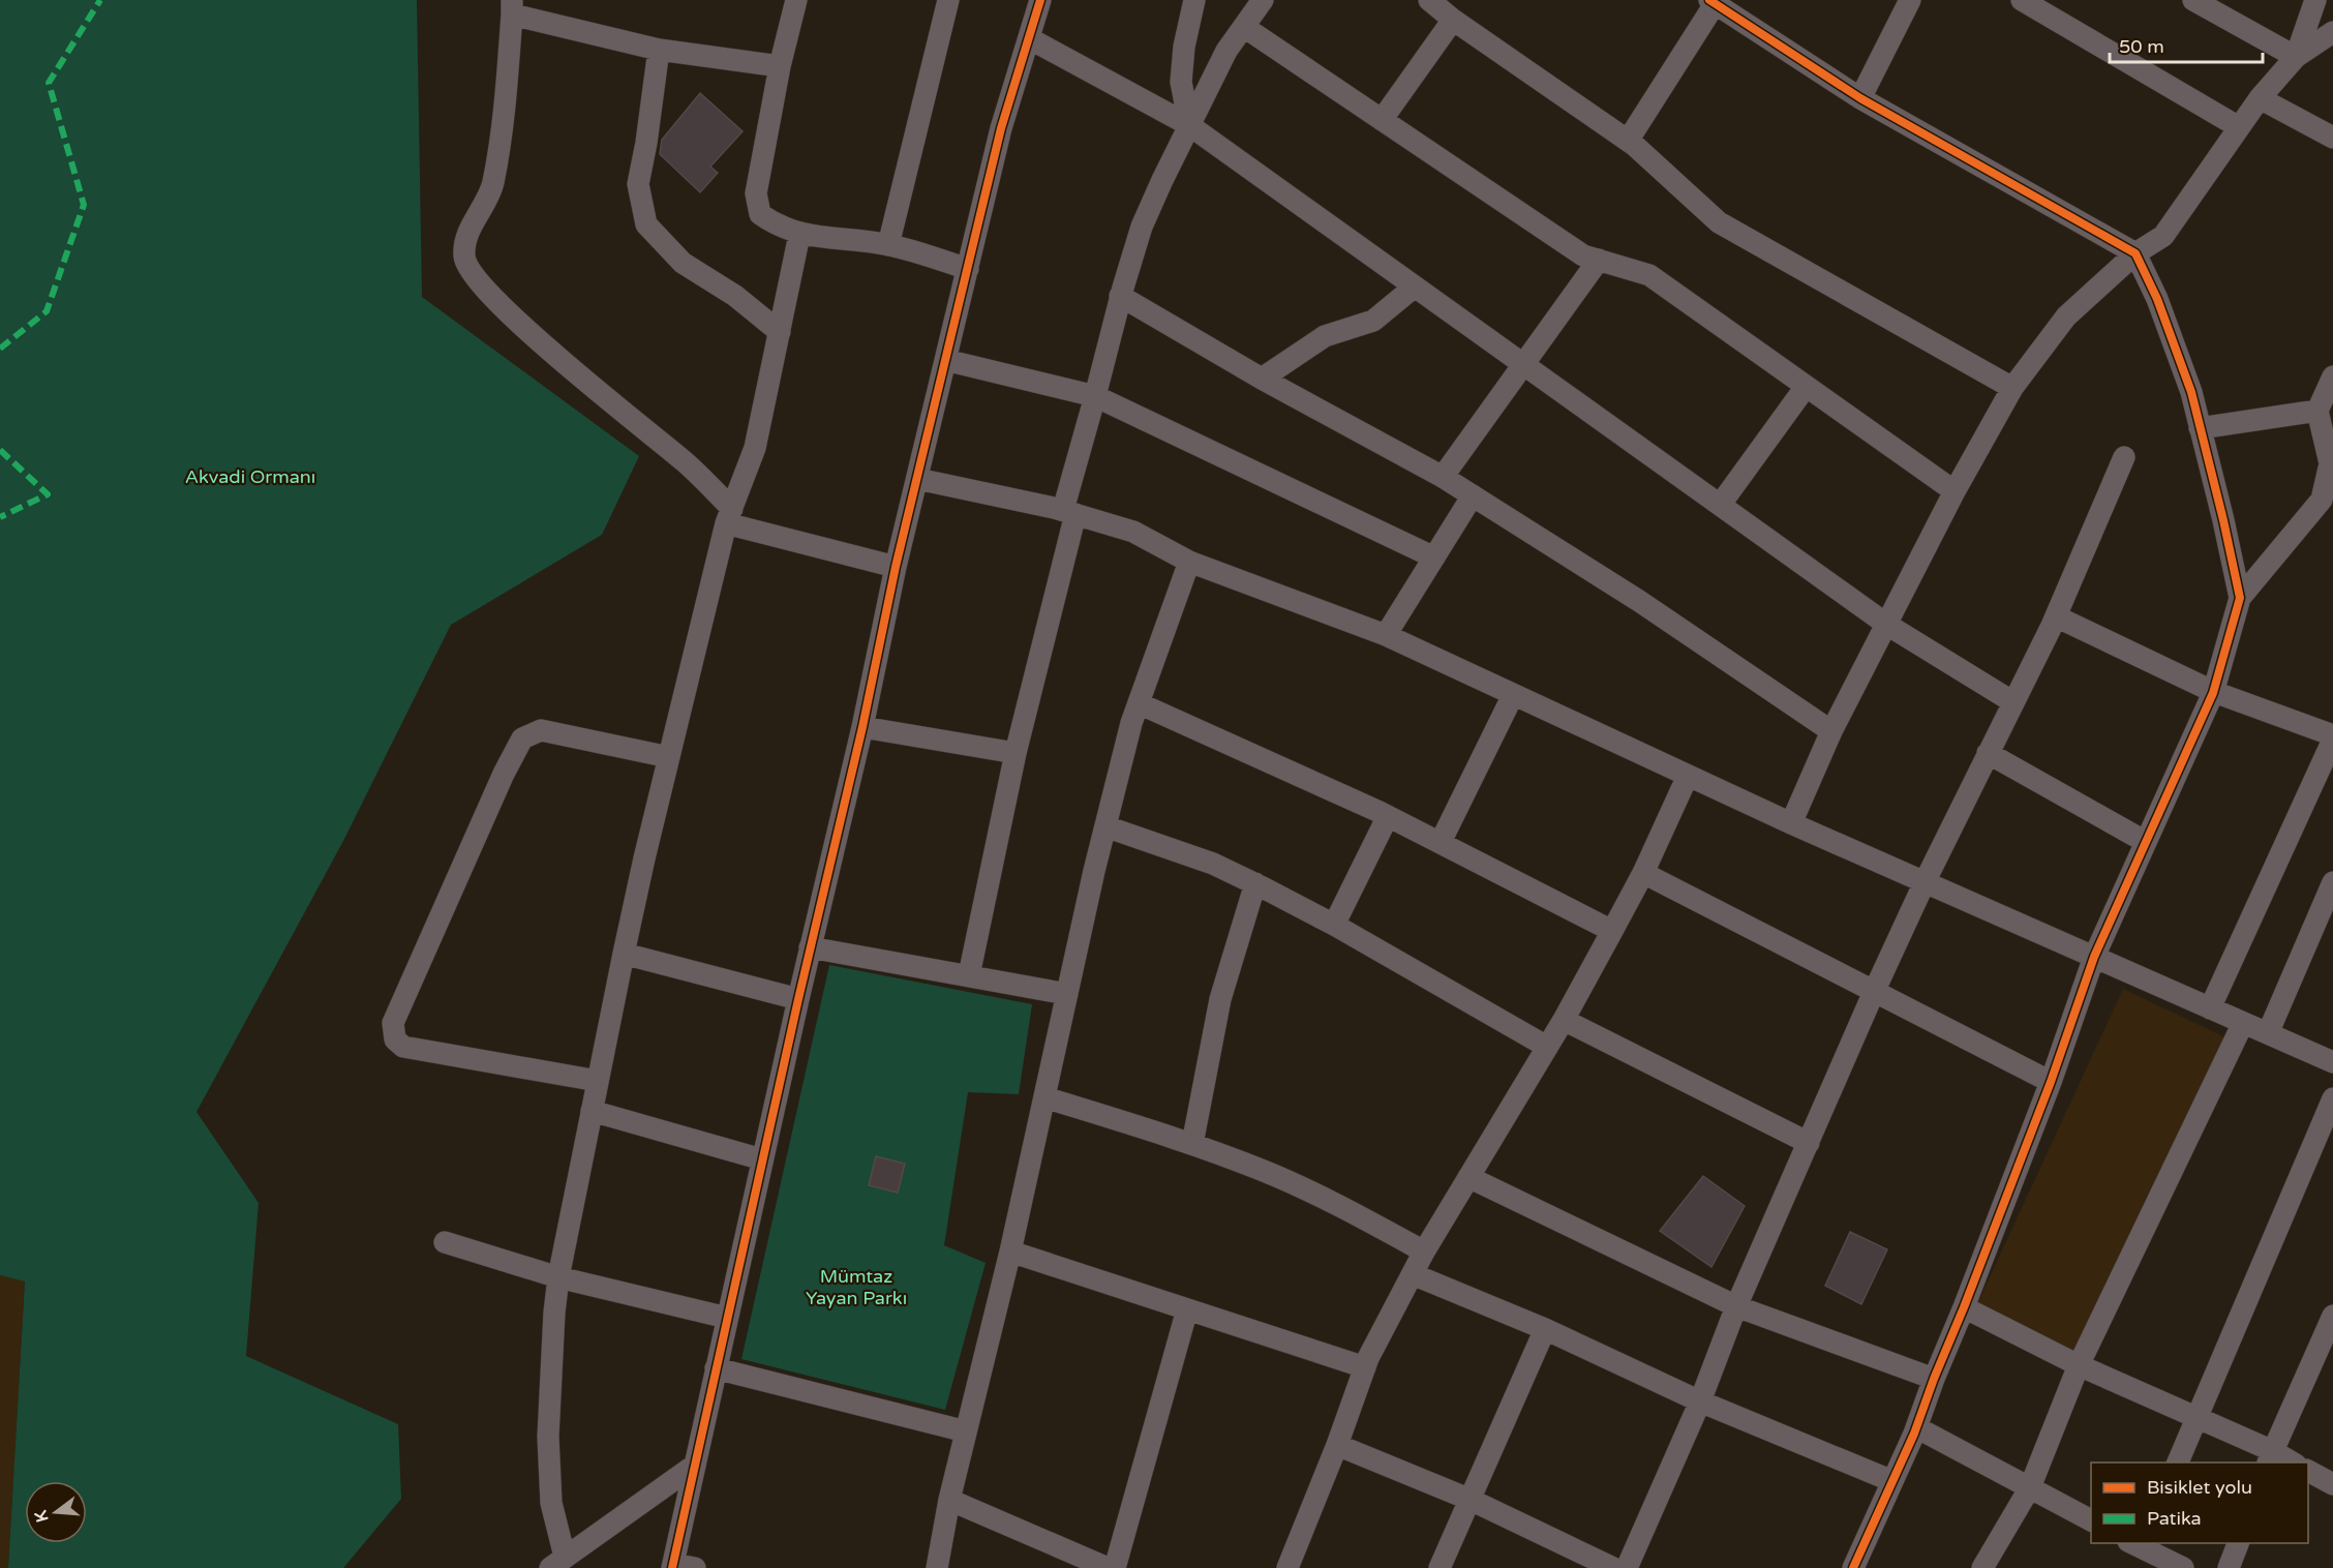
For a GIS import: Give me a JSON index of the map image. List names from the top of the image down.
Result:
{
  "parks": ["Akvadi Ormanı", "Mümtaz Yayan Parkı"],
  "legend": ["Bisiklet yolu", "Patika"],
  "scale_bar": "50 m",
  "north": "left"
}
